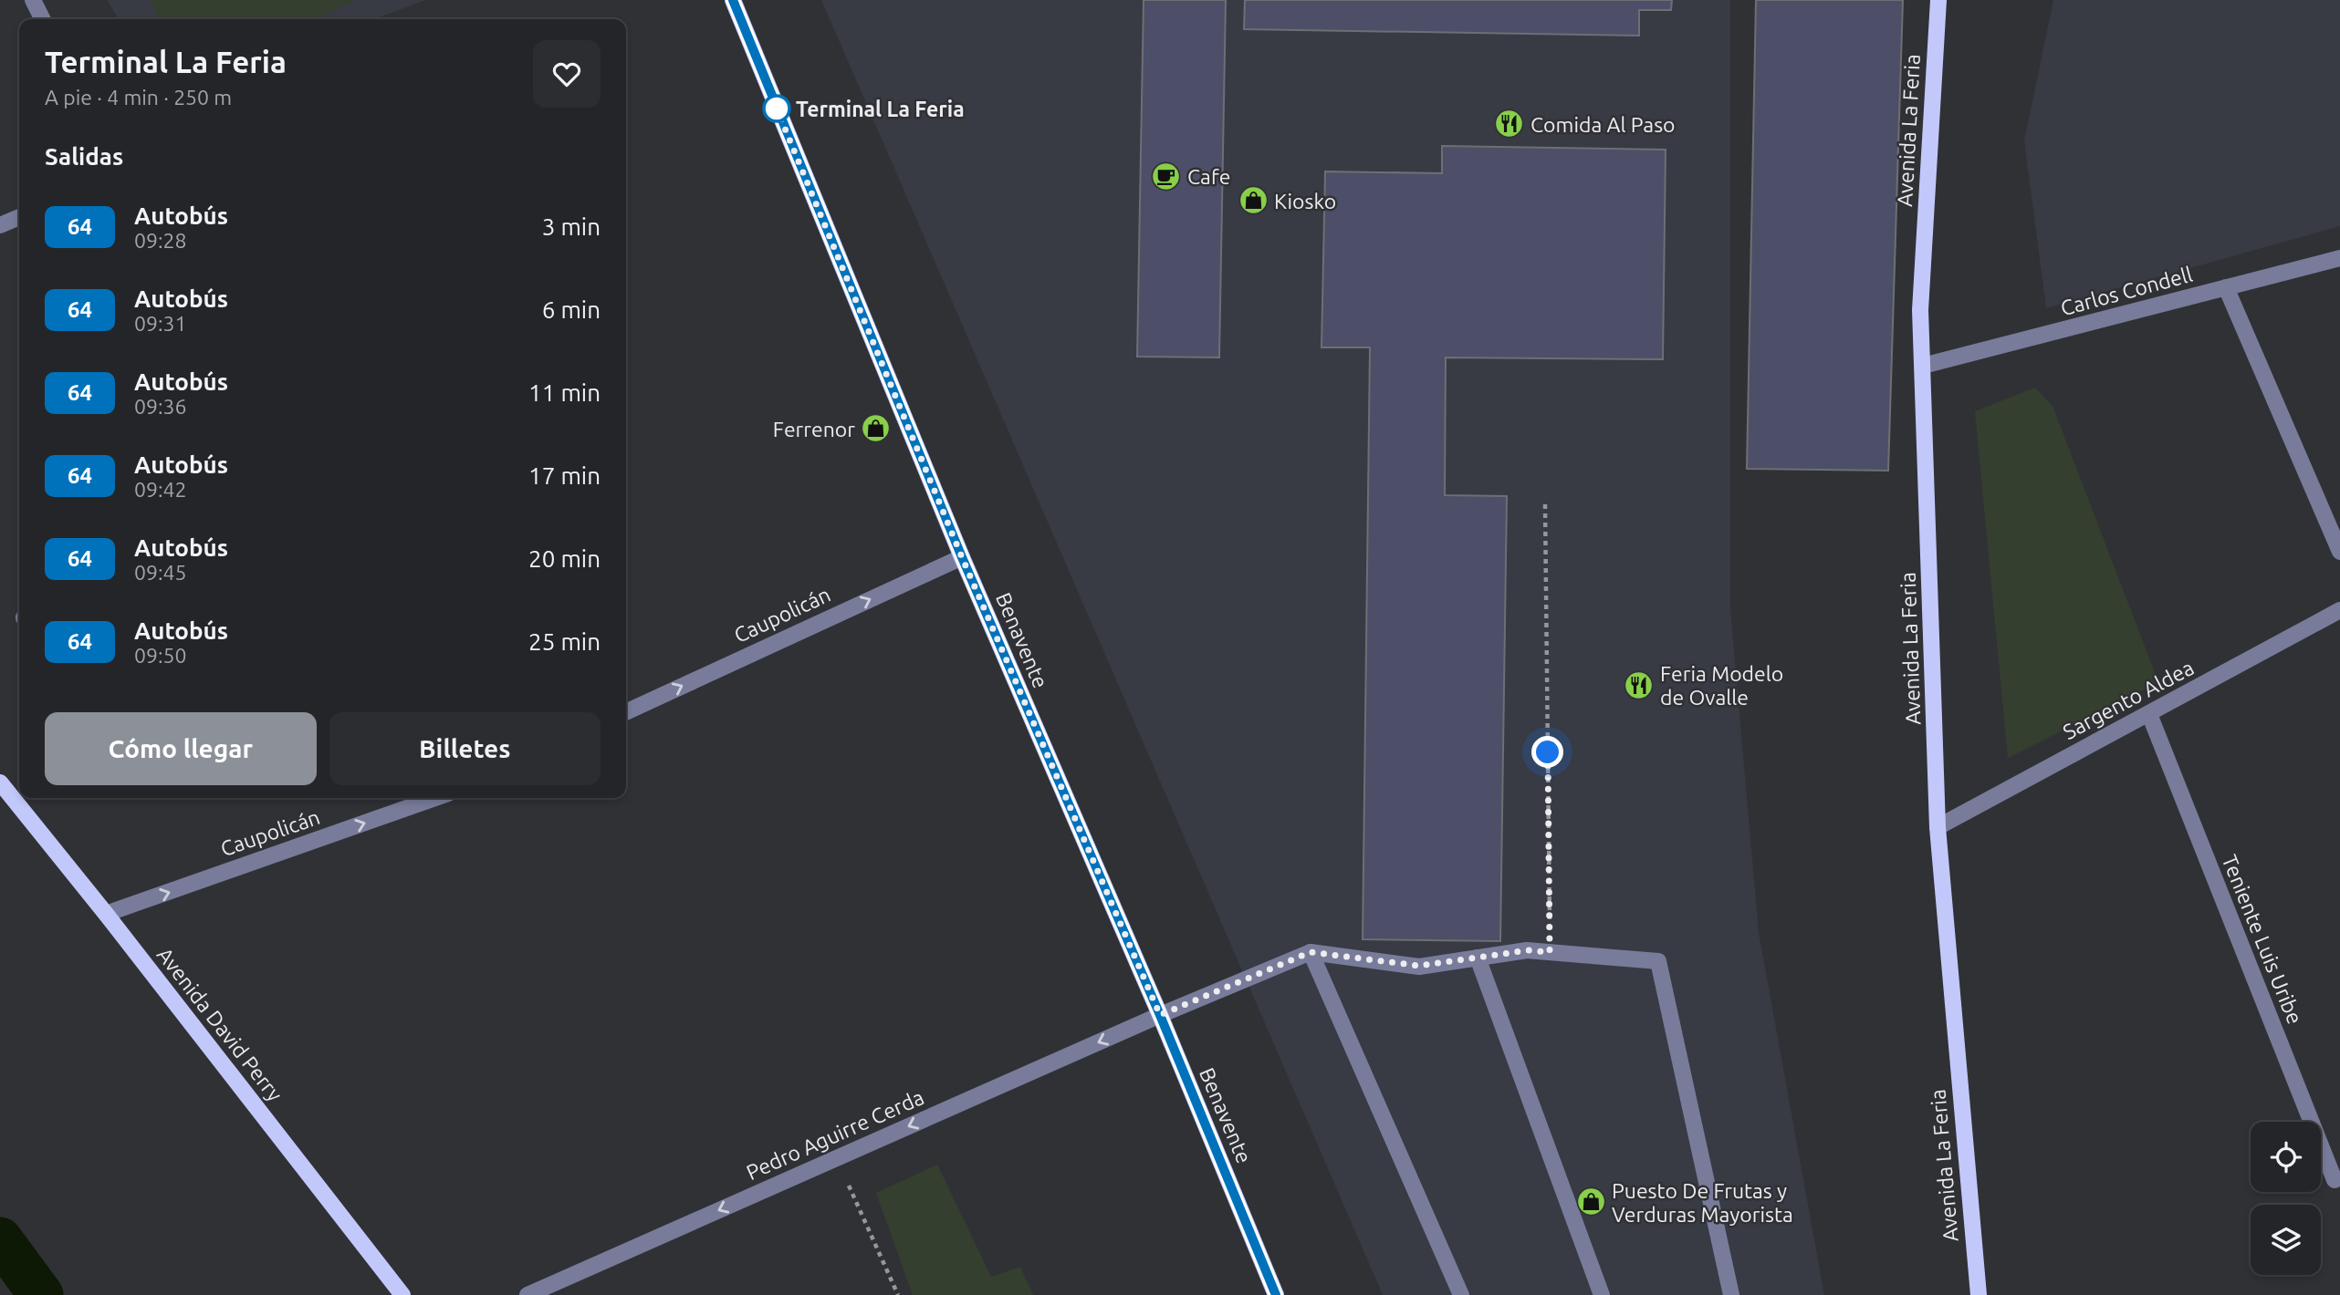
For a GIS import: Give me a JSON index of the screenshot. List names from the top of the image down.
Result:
{
  "streets": {
    "main road": ["Avenida La Feria", "Benavente", "Avenida David Perry"],
    "street": [
      "Carlos Condell",
      "Caupolicán",
      "Sargento Aldea",
      "Teniente Luis Uribe",
      "Pedro Aguirre Cerda"
    ]
  },
  "crossings": [
    ["Avenida La Feria", "Carlos Condell"],
    ["Avenida La Feria", "Sargento Aldea"],
    ["Caupolicán", "Benavente"],
    ["Caupolicán", "Avenida David Perry"],
    ["Benavente", "Pedro Aguirre Cerda"],
    ["Sargento Aldea", "Teniente Luis Uribe"]
  ],
  "one_way": ["Caupolicán", "Pedro Aguirre Cerda"],
  "places": {
    "other": ["Terminal La Feria"],
    "restaurant": ["Comida Al Paso", "Feria Modelo de Ovalle"],
    "cafe": ["Cafe"],
    "shop": ["Kiosko", "Ferrenor", "Puesto De Frutas y Verduras Mayorista"]
  },
  "lines": ["bus line 64"],
  "page": {
    "heading": [
      ["Terminal La Feria", "A pie · 4 min · 250 m"],
      "Salidas"
    ],
    "list": [
      {
        "mark": "64",
        "name": "Autobús",
        "note": "09:28",
        "value": "3 min"
      },
      {
        "mark": "64",
        "name": "Autobús",
        "note": "09:31",
        "value": "6 min"
      },
      {
        "mark": "64",
        "name": "Autobús",
        "note": "09:36",
        "value": "11 min"
      },
      {
        "mark": "64",
        "name": "Autobús",
        "note": "09:42",
        "value": "17 min"
      },
      {
        "mark": "64",
        "name": "Autobús",
        "note": "09:45",
        "value": "20 min"
      },
      {
        "mark": "64",
        "name": "Autobús",
        "note": "09:50",
        "value": "25 min"
      }
    ],
    "buttons": ["Cómo llegar", "Billetes"]
  }
}
